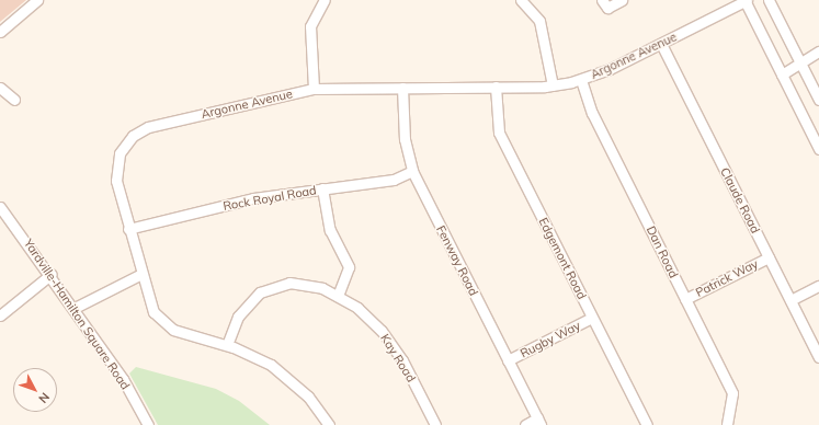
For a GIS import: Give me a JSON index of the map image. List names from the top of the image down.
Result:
{
  "streets": {
    "street": [
      "Argonne Avenue",
      "Rock Royal Road",
      "Claude Road",
      "Dan Road",
      "Edgemont Road",
      "Fenway Road",
      "Patrick Way",
      "Yardville-Hamilton Square Road",
      "Rugby Way",
      "Kay Road"
    ]
  },
  "crossings": [
    ["Argonne Avenue", "Rock Royal Road"],
    ["Argonne Avenue", "Claude Road"],
    ["Argonne Avenue", "Dan Road"],
    ["Argonne Avenue", "Edgemont Road"],
    ["Argonne Avenue", "Fenway Road"],
    ["Argonne Avenue", "Kay Road"],
    ["Rock Royal Road", "Fenway Road"],
    ["Claude Road", "Patrick Way"],
    ["Dan Road", "Patrick Way"],
    ["Edgemont Road", "Rugby Way"],
    ["Fenway Road", "Rugby Way"]
  ],
  "north": "bottom right"
}
